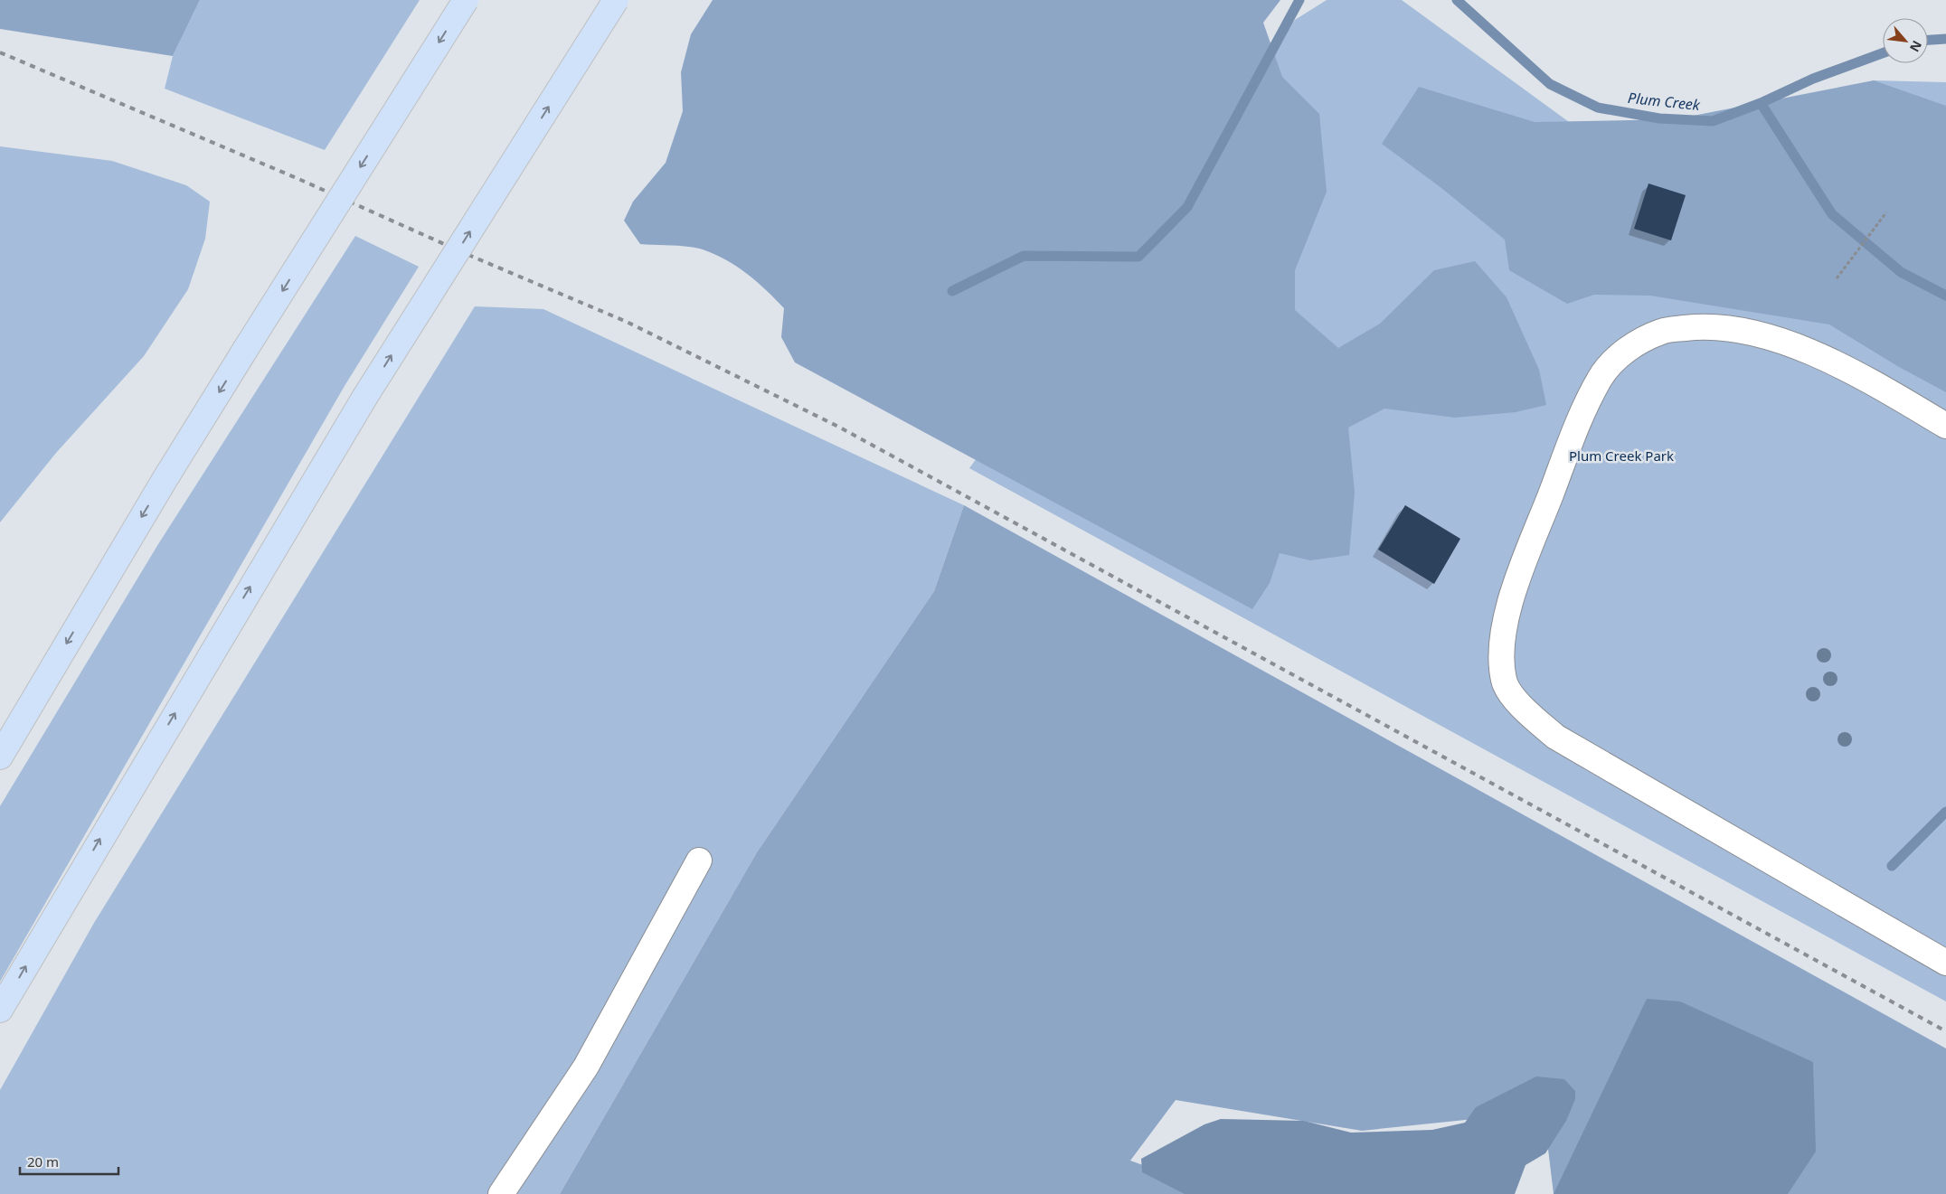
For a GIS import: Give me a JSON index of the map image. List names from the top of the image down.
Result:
{
  "water": ["Plum Creek"],
  "parks": ["Plum Creek Park"],
  "scale_bar": "20 m",
  "north": "bottom right"
}
